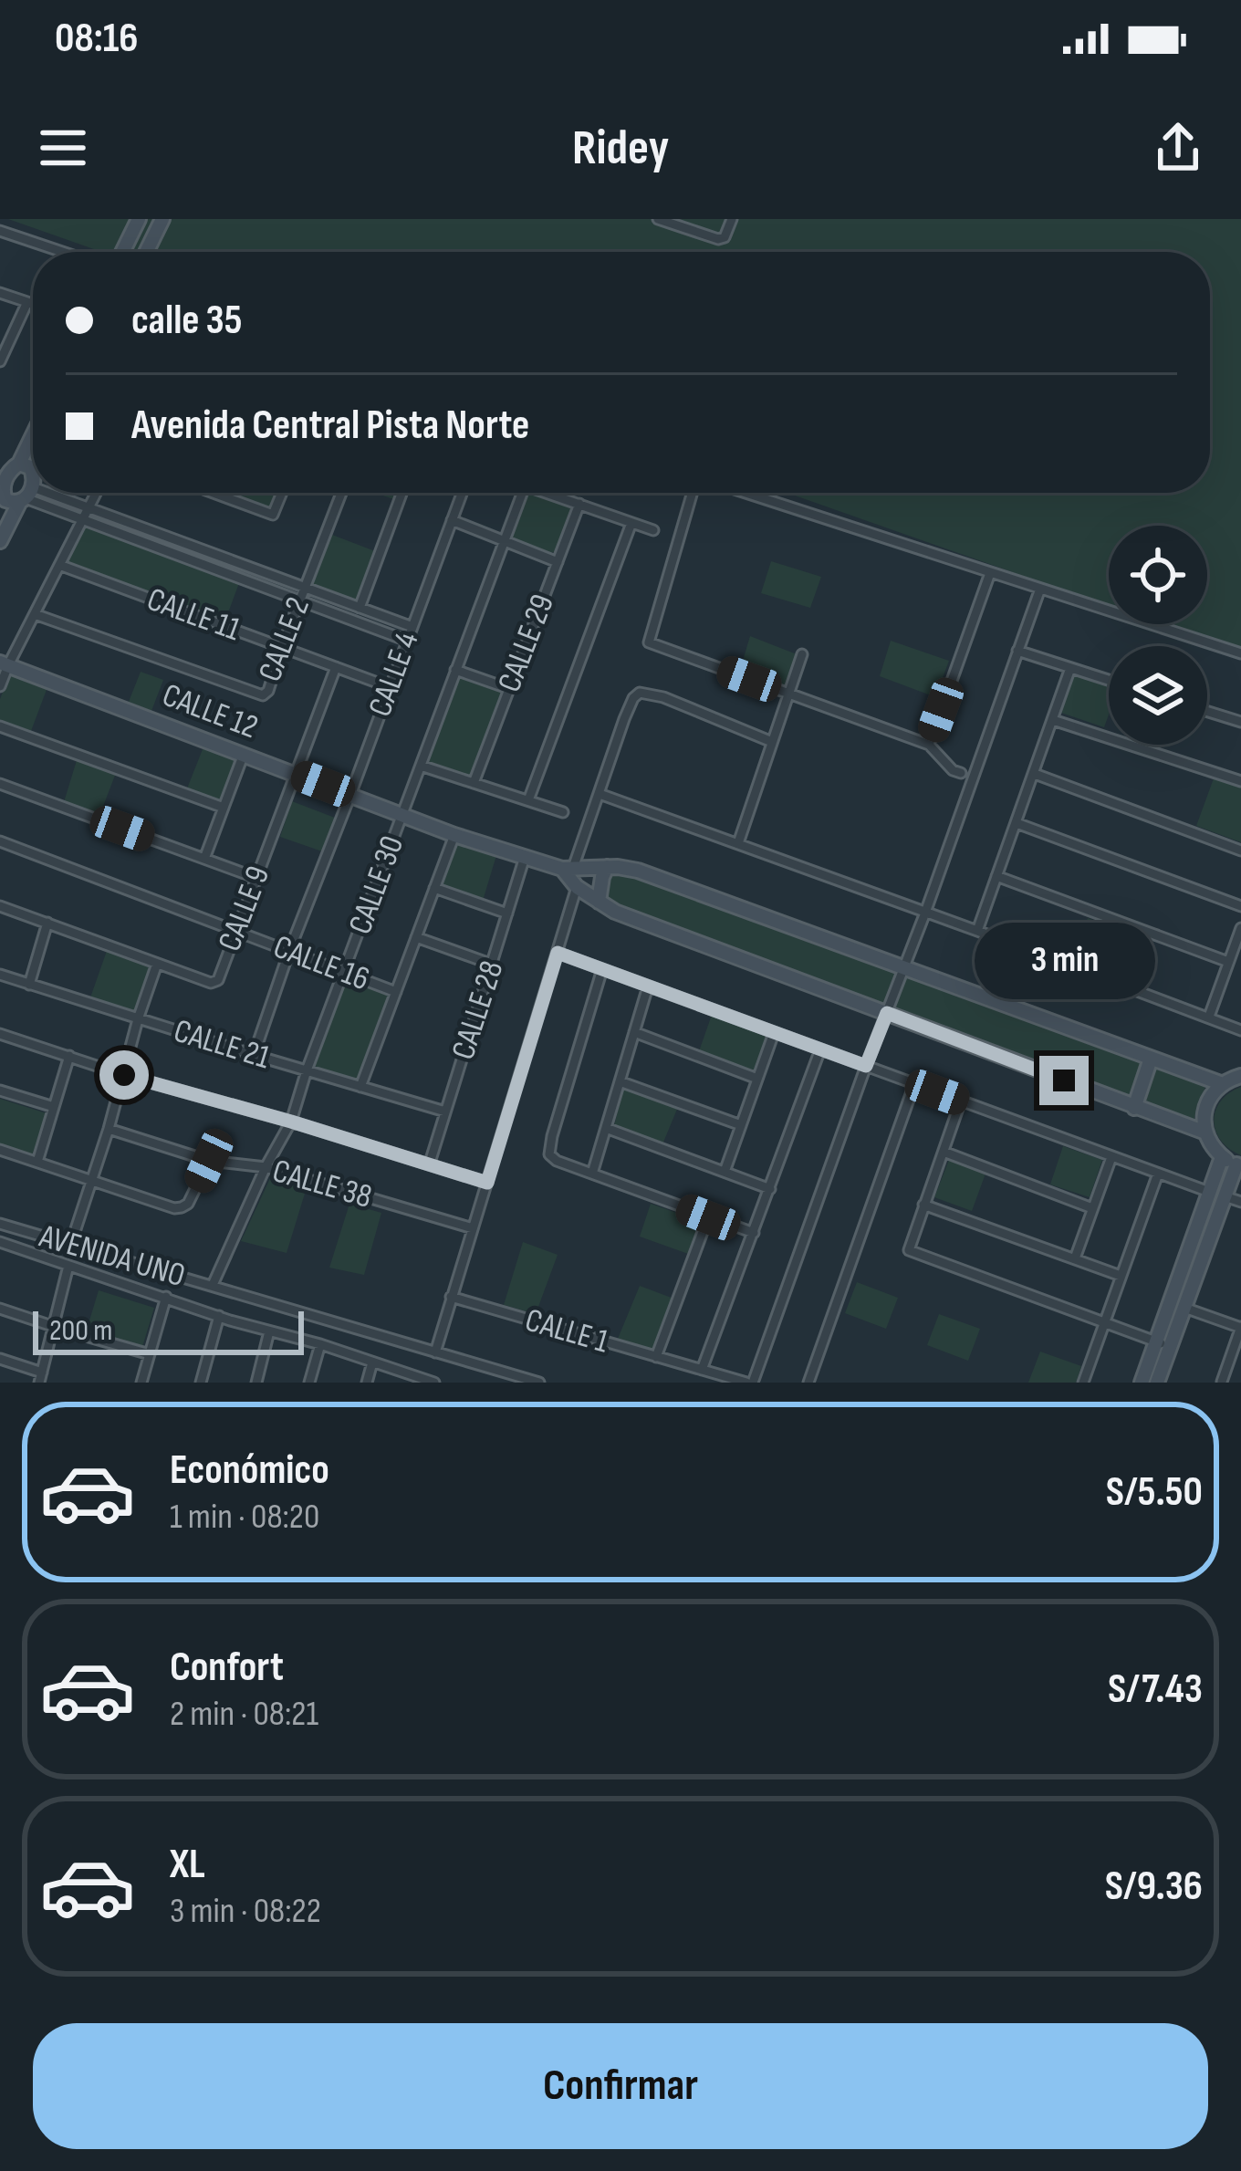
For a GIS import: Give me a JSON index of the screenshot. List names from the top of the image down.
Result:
{
  "streets": {
    "street": [
      "CALLE 11",
      "CALLE 2",
      "CALLE 29",
      "CALLE 4",
      "CALLE 12",
      "CALLE 30",
      "CALLE 9",
      "CALLE 16",
      "CALLE 28",
      "CALLE 21",
      "CALLE 38",
      "AVENIDA UNO",
      "CALLE 1"
    ]
  },
  "crossings": [
    ["CALLE 11", "CALLE 2"],
    ["CALLE 11", "CALLE 4"],
    ["CALLE 11", "CALLE 9"],
    ["CALLE 4", "CALLE 12"],
    ["CALLE 4", "CALLE 16"],
    ["CALLE 4", "CALLE 21"],
    ["CALLE 12", "CALLE 30"],
    ["CALLE 12", "CALLE 9"],
    ["CALLE 12", "CALLE 28"],
    ["CALLE 30", "CALLE 16"],
    ["CALLE 30", "CALLE 21"],
    ["CALLE 30", "CALLE 38"],
    ["CALLE 30", "AVENIDA UNO"],
    ["CALLE 9", "CALLE 16"],
    ["CALLE 28", "CALLE 21"]
  ],
  "scale_bar": "200 m",
  "page": {
    "status": "08:16",
    "header": "Ridey",
    "banner": ["calle 35", "Avenida Central Pista Norte"],
    "bubble": "3 min",
    "scale": "200 m",
    "list": [
      {
        "name": "Económico",
        "note": "1 min · 08:20",
        "value": "S/5.50"
      },
      {
        "name": "Confort",
        "note": "2 min · 08:21",
        "value": "S/7.43"
      },
      {
        "name": "XL",
        "note": "3 min · 08:22",
        "value": "S/9.36"
      }
    ],
    "buttons": "Confirmar"
  }
}
